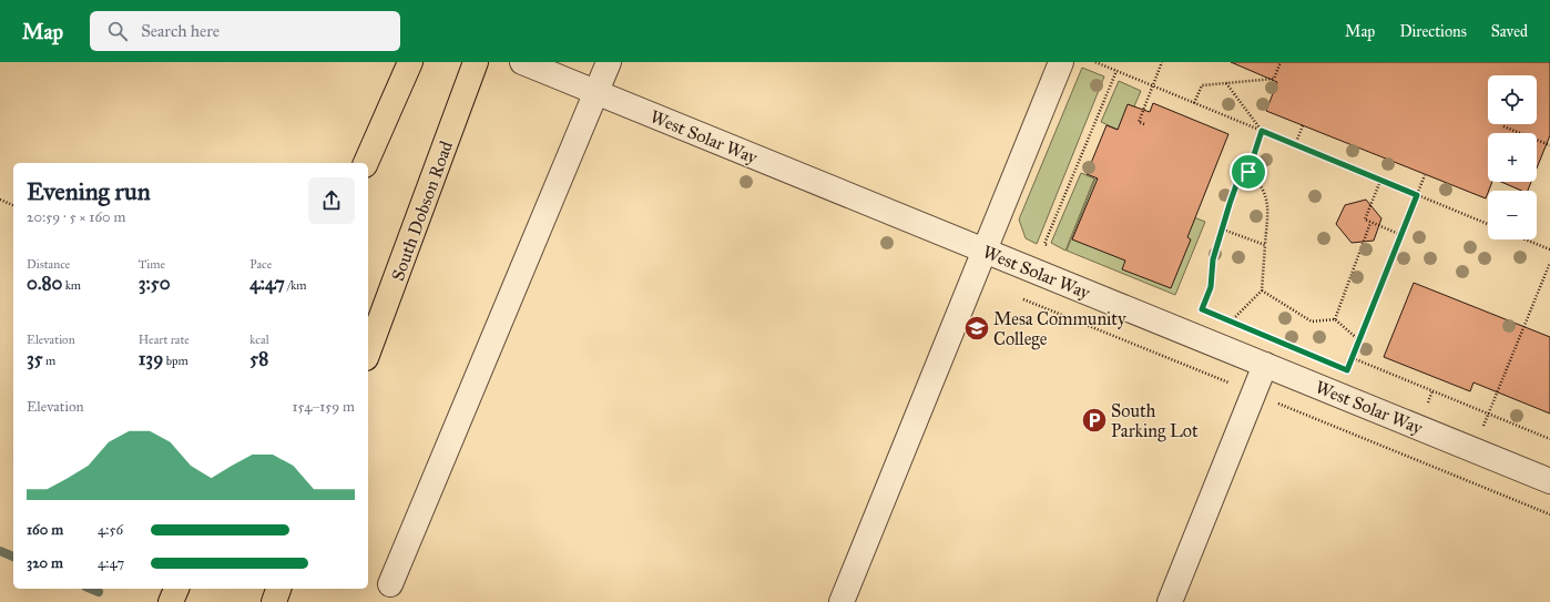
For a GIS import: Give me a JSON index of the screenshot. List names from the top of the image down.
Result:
{
  "streets": {
    "main road": ["South Dobson Road"],
    "lane": ["West Solar Way"]
  },
  "places": {
    "school or university": ["Mesa Community College"],
    "parking": ["South Parking Lot"]
  },
  "page": {
    "header": "Map",
    "search": "Search here",
    "nav": ["Map", "Directions", "Saved"],
    "map_buttons": ["+", "−"],
    "heading": ["Evening run", "20:59 · 5 × 160 m"],
    "stats": [
      ["Distance", "0.80 km"],
      ["Time", "3:50"],
      ["Pace", "4:47 /km"],
      ["Elevation", "35 m"],
      ["Heart rate", "139 bpm"],
      ["kcal", "58"]
    ],
    "chart": ["Elevation", "154–159 m"],
    "list": [
      {
        "name": "160 m",
        "note": "4:56"
      },
      {
        "name": "320 m",
        "note": "4:47"
      }
    ]
  }
}
